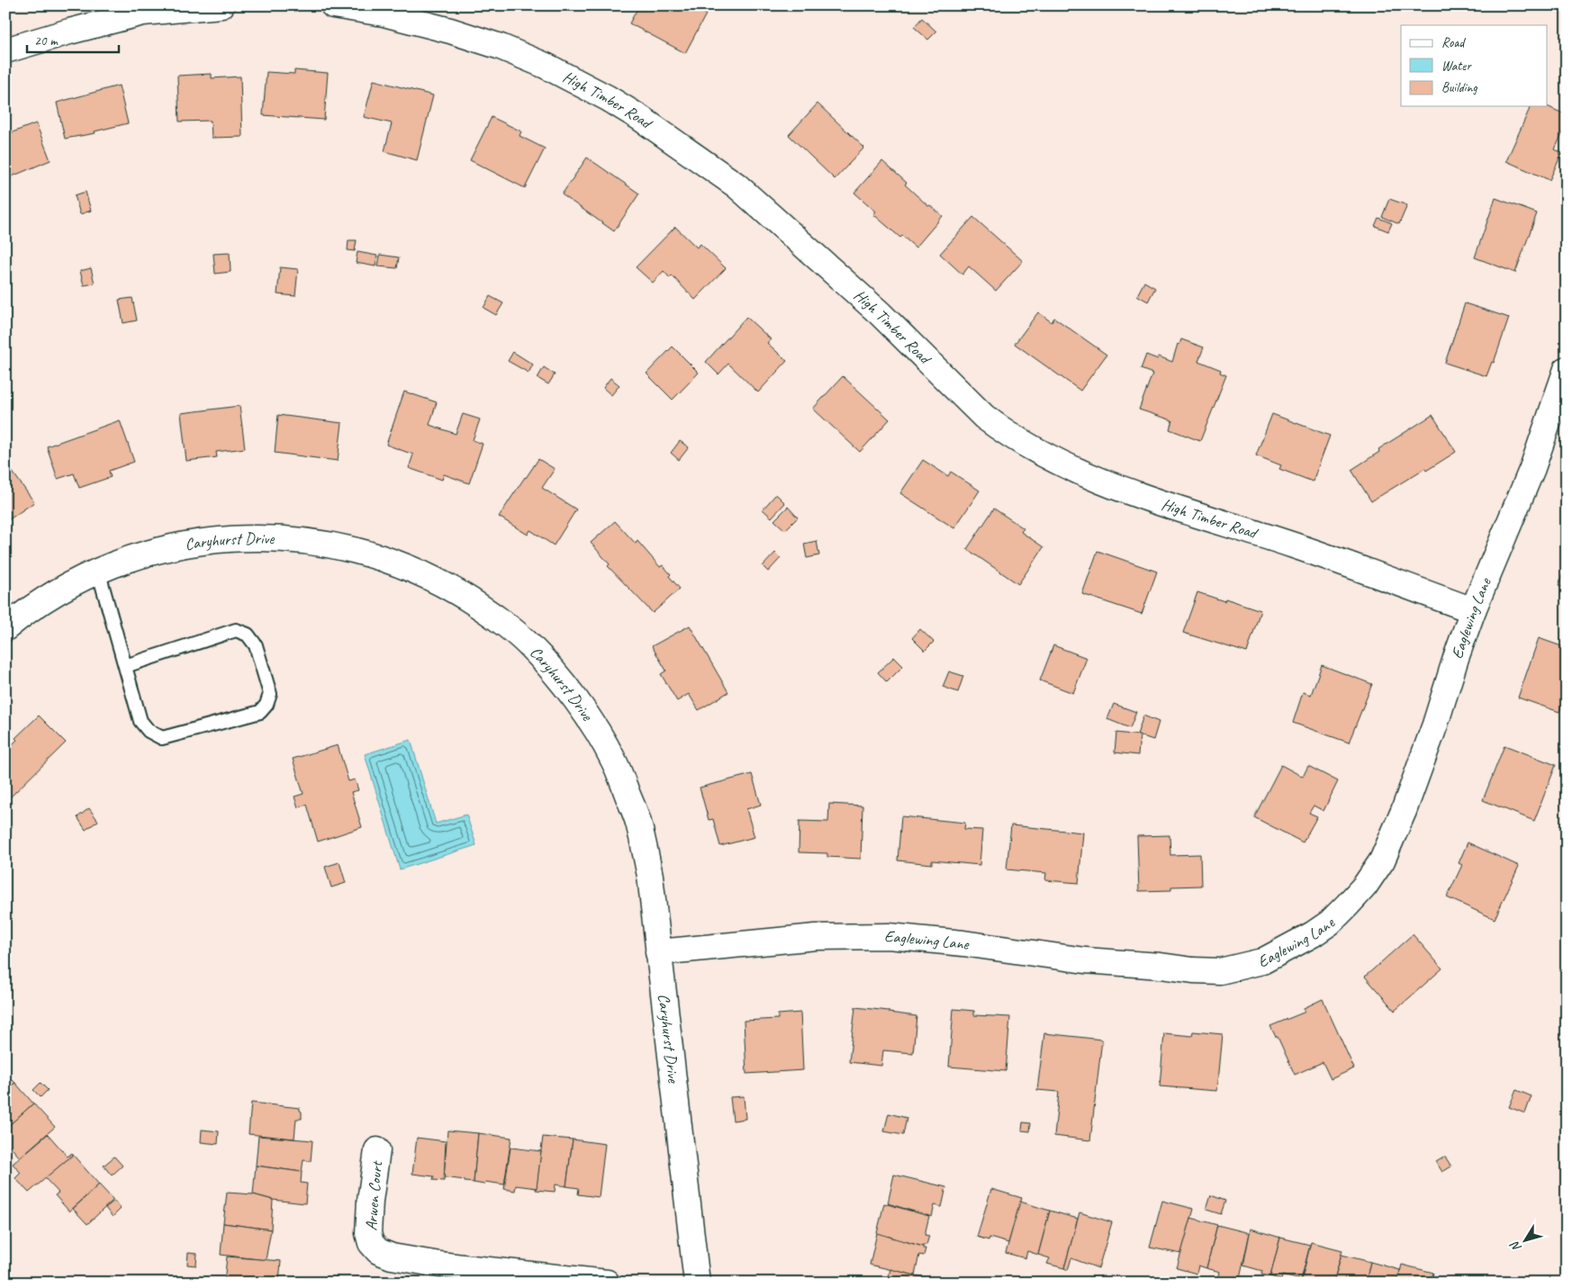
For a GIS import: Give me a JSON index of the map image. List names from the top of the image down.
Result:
{
  "streets": {
    "street": [
      "High Timber Road",
      "Caryhurst Drive",
      "Eaglewing Lane",
      "Arwen Court"
    ]
  },
  "crossings": [
    ["High Timber Road", "Eaglewing Lane"],
    ["Caryhurst Drive", "Eaglewing Lane"]
  ],
  "legend": ["Road", "Water", "Building"],
  "scale_bar": "20 m",
  "north": "bottom left"
}
